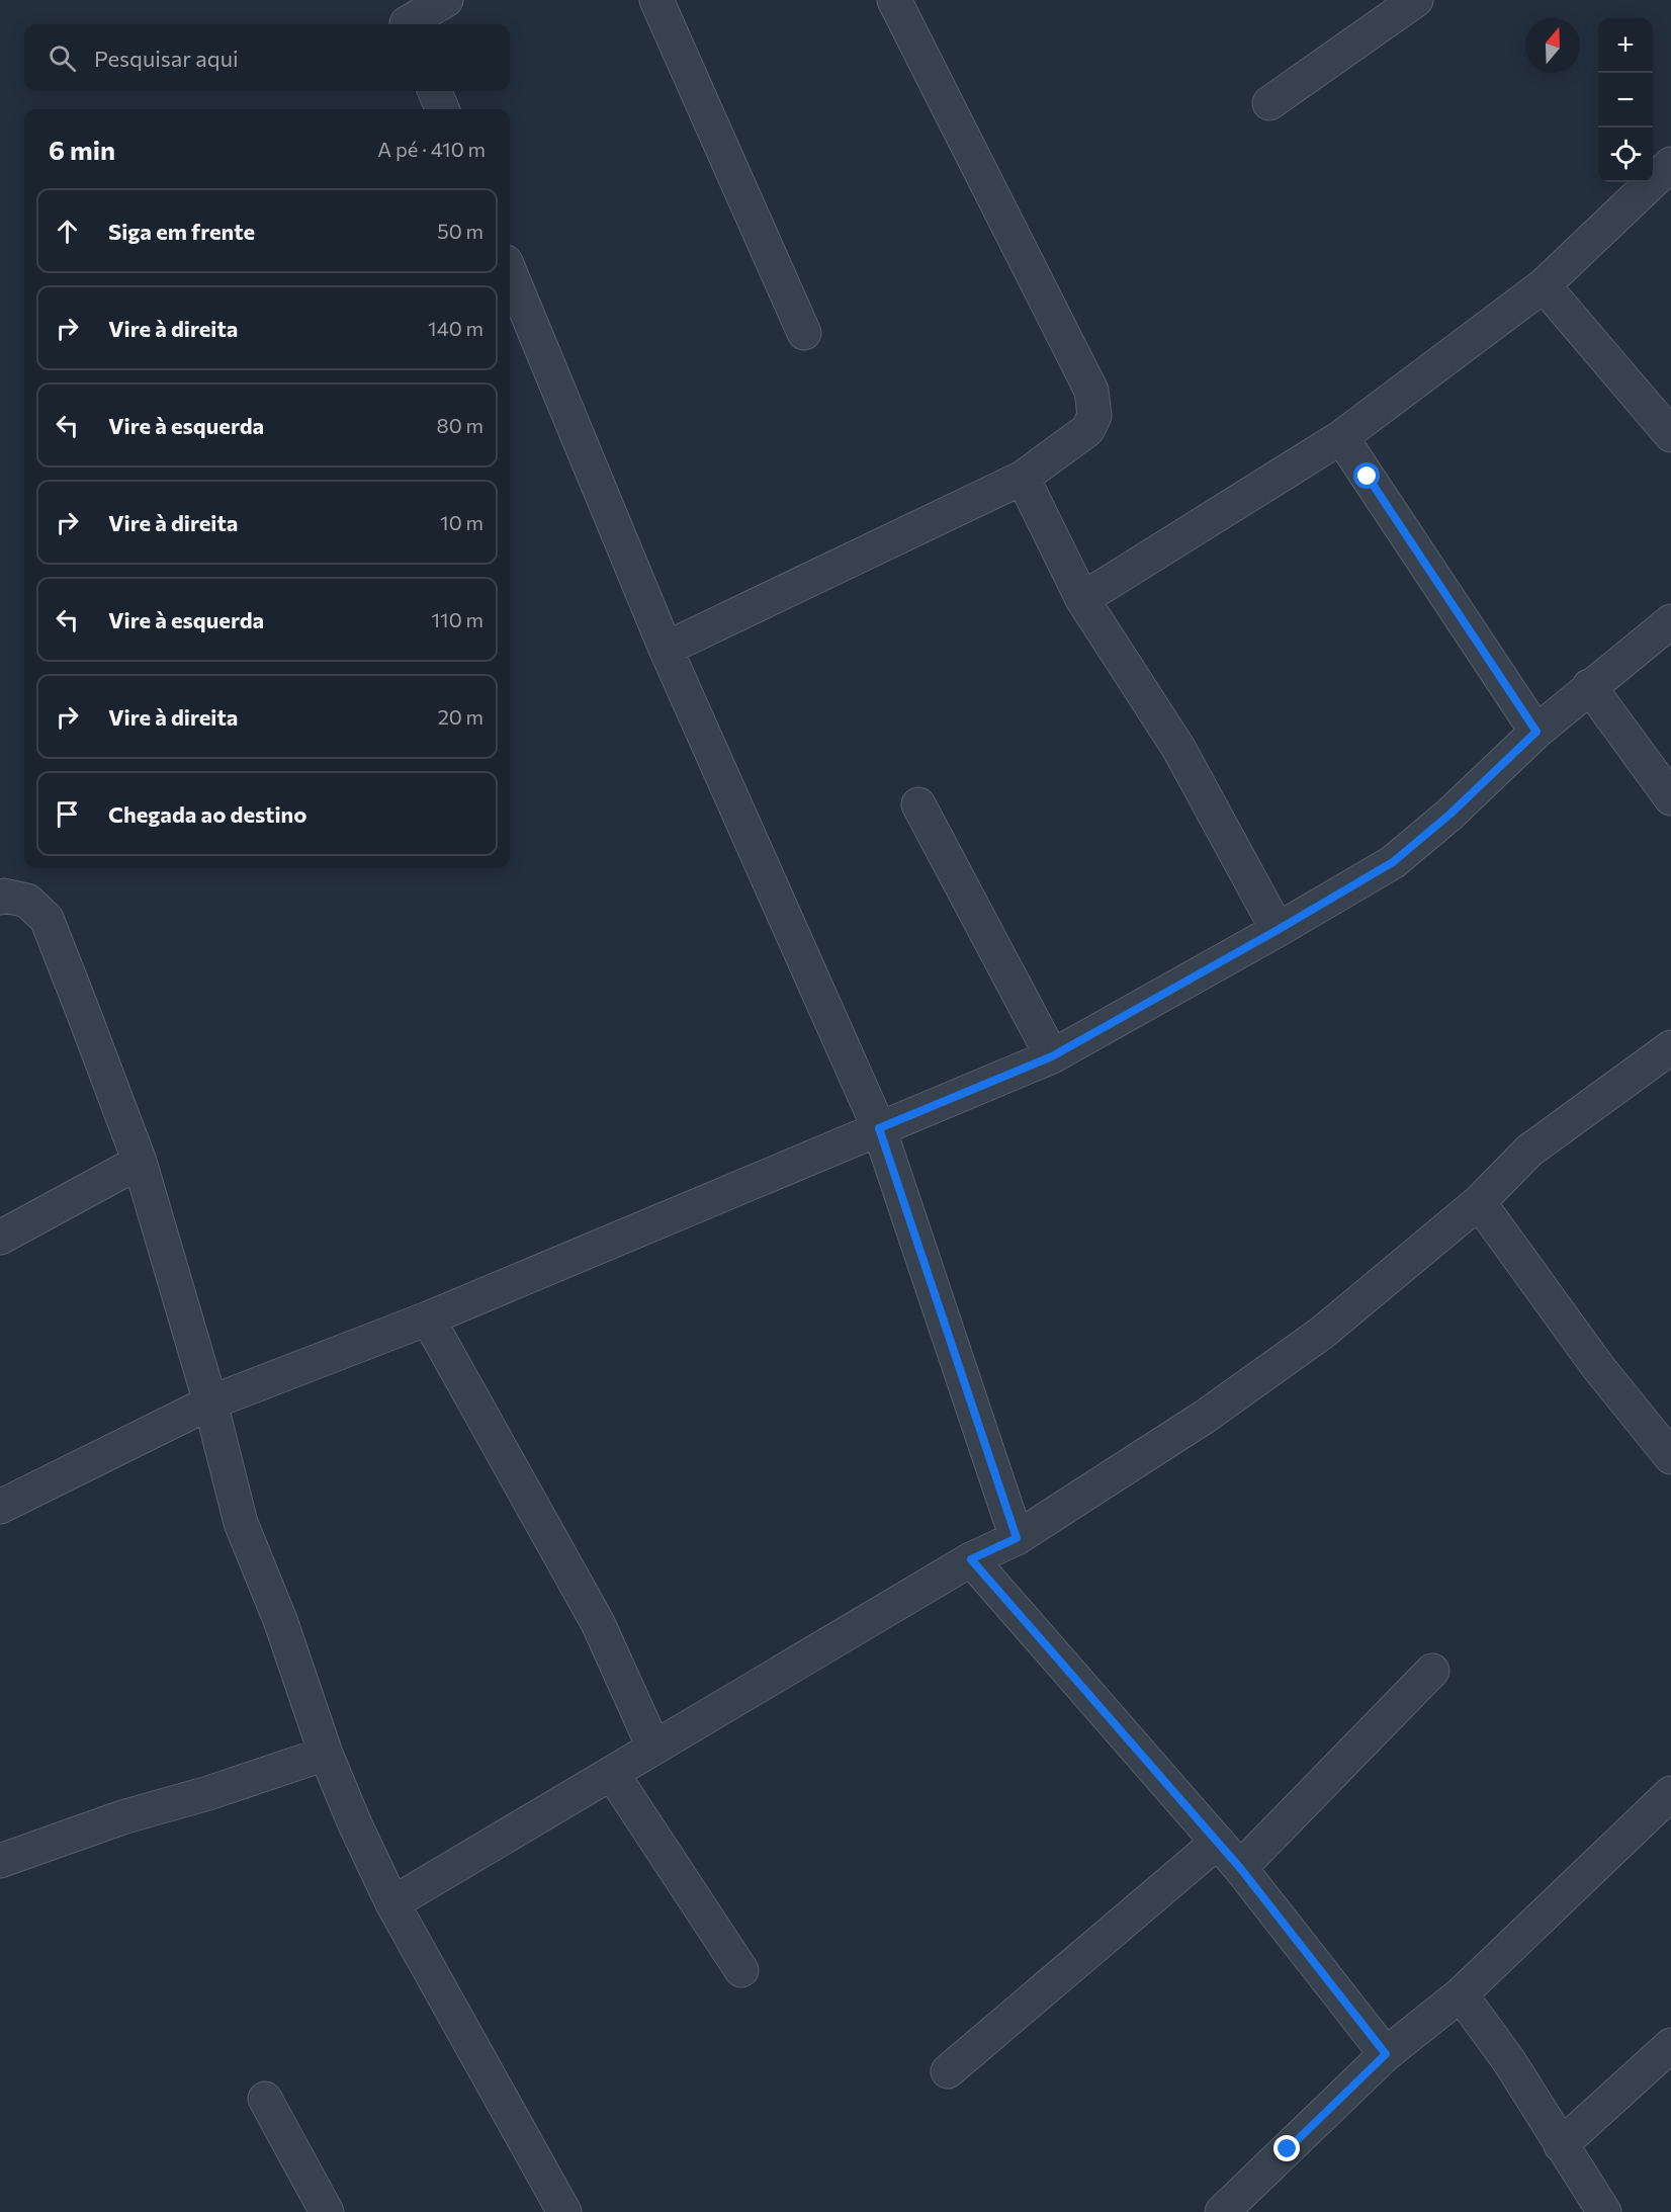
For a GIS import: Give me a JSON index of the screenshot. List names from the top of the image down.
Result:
{
  "north": "top",
  "page": {
    "map_buttons": ["+", "−"],
    "search": "Pesquisar aqui",
    "heading": ["6 min", "A pé · 410 m"],
    "list": [
      ["Siga em frente", "50 m"],
      ["Vire à direita", "140 m"],
      ["Vire à esquerda", "80 m"],
      ["Vire à direita", "10 m"],
      ["Vire à esquerda", "110 m"],
      ["Vire à direita", "20 m"],
      "Chegada ao destino"
    ]
  }
}
